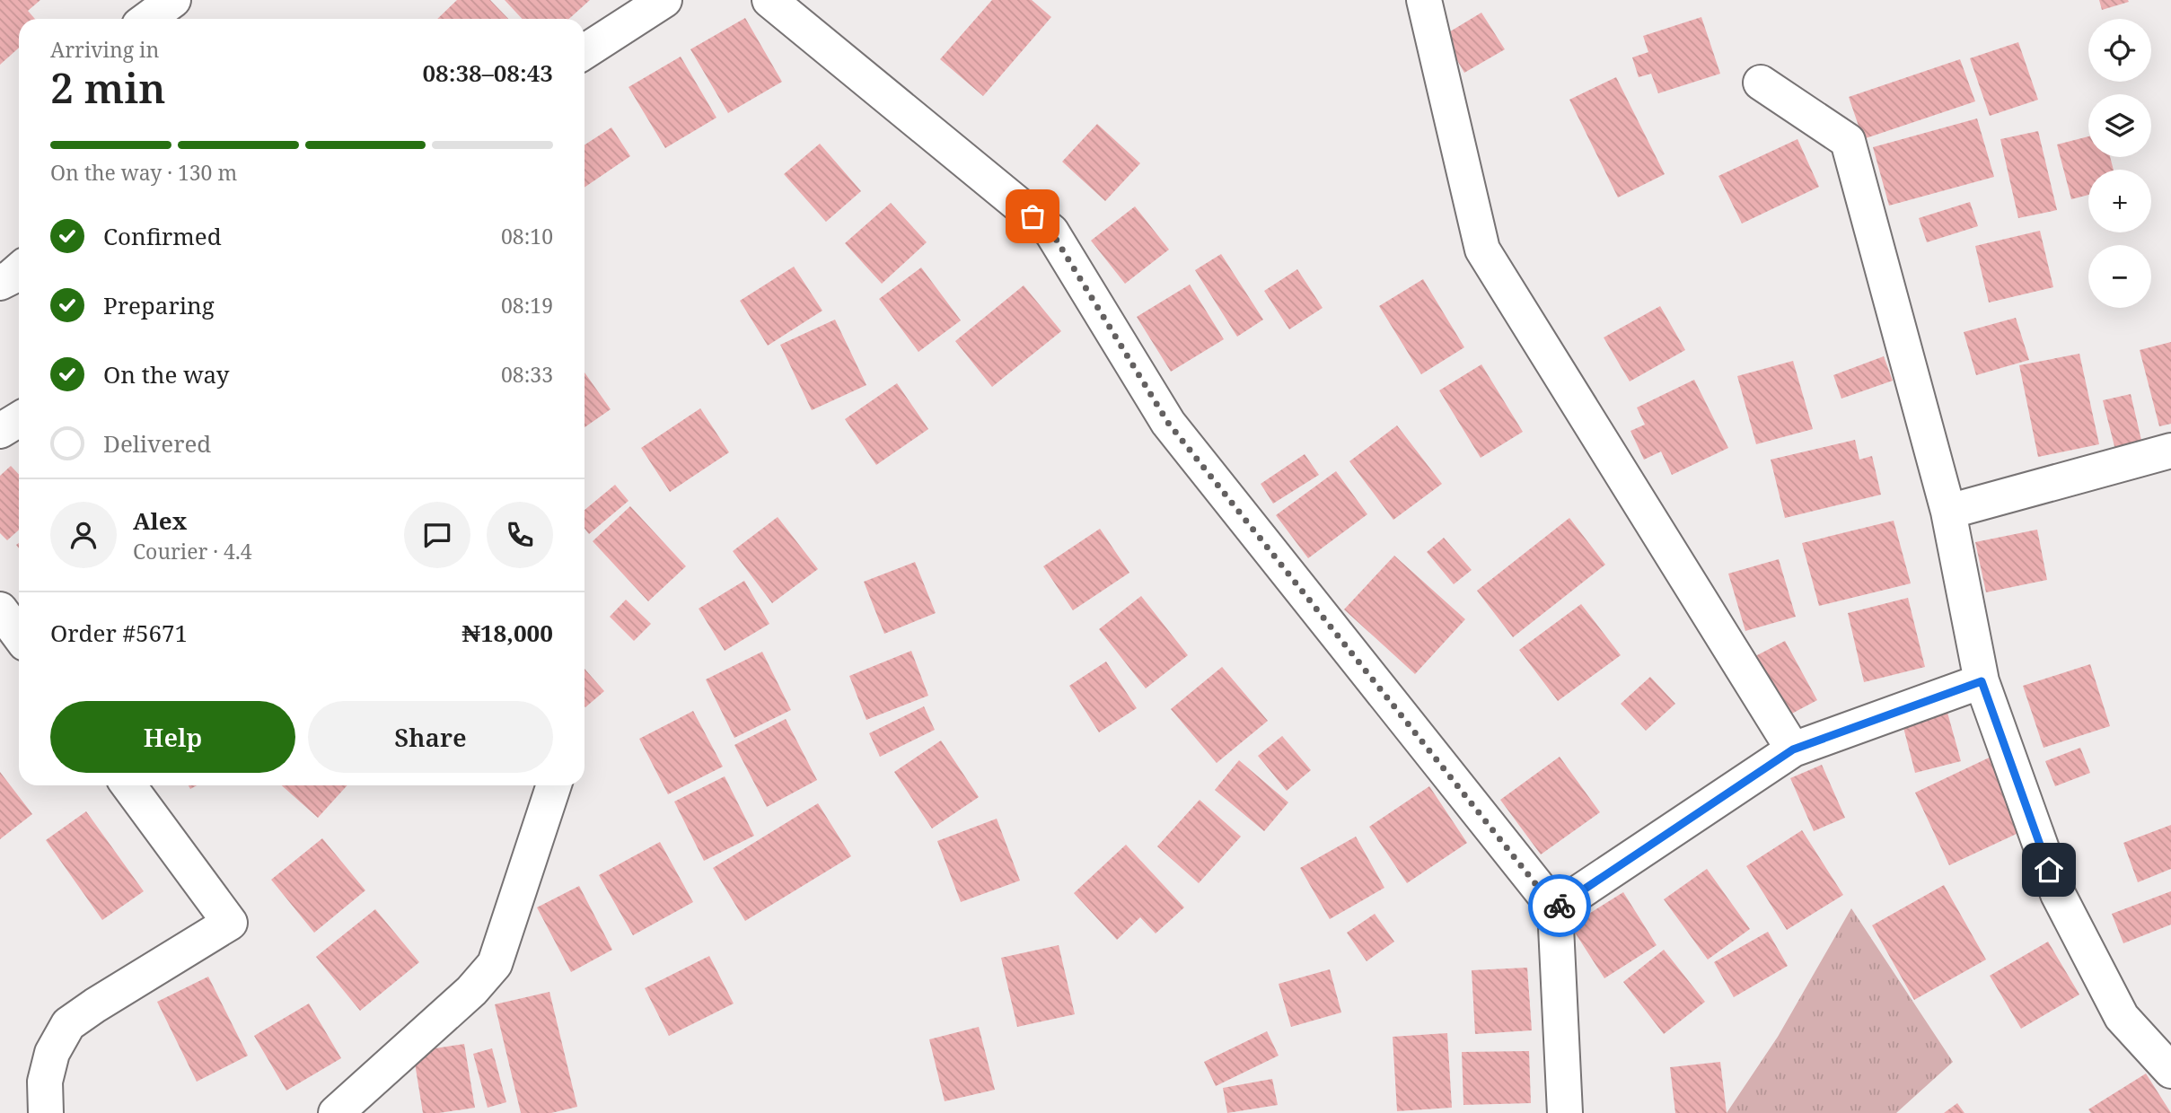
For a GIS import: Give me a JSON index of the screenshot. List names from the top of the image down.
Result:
{
  "page": {
    "map_buttons": ["+", "−"],
    "heading": ["2 min", "Arriving in", "08:38–08:43"],
    "panel": [
      "Alex",
      "Courier · 4.4",
      "Order #5671",
      "₦18,000"
    ],
    "bar": "On the way · 130 m",
    "list": [
      ["Confirmed", "08:10"],
      ["Preparing", "08:19"],
      ["On the way", "08:33"],
      "Delivered"
    ],
    "buttons": ["Help", "Share"]
  }
}
